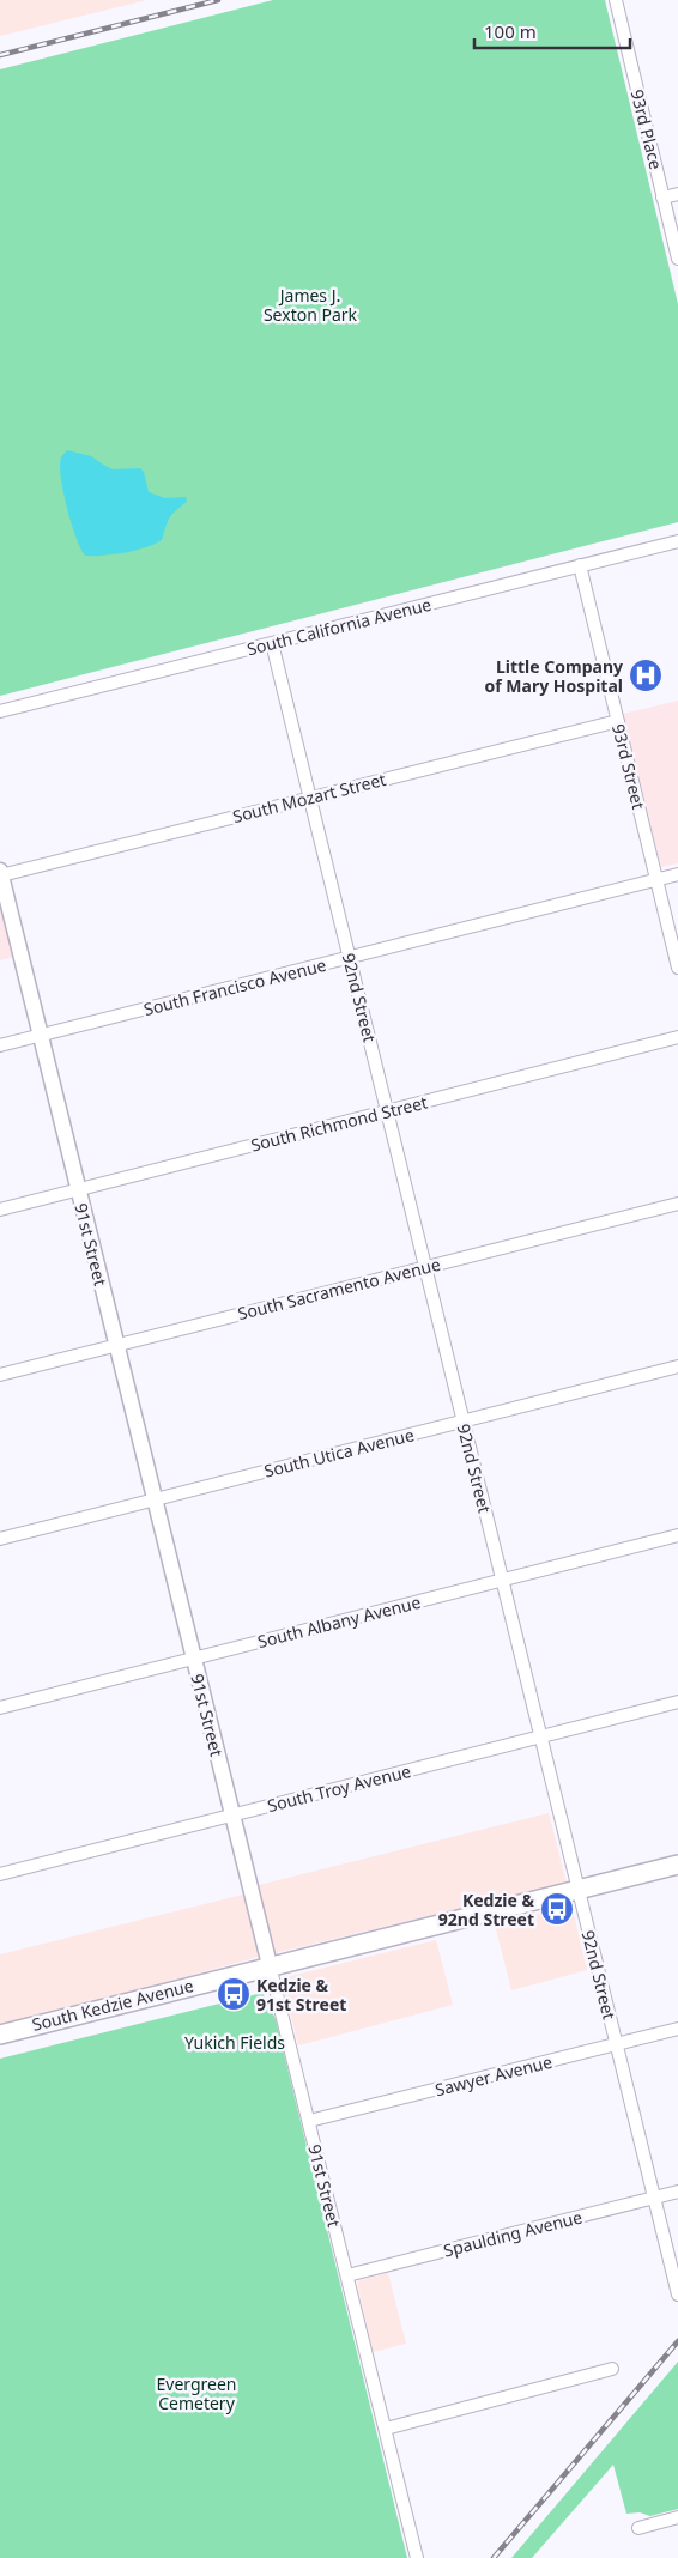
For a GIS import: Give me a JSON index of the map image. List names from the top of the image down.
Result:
{
  "streets": {
    "main road": ["South Kedzie Avenue"],
    "street": [
      "93rd Place",
      "South California Avenue",
      "93rd Street",
      "South Mozart Street",
      "South Francisco Avenue",
      "92nd Street",
      "South Richmond Street",
      "91st Street",
      "South Sacramento Avenue",
      "South Utica Avenue",
      "South Albany Avenue",
      "South Troy Avenue",
      "Sawyer Avenue",
      "Spaulding Avenue"
    ]
  },
  "crossings": [
    ["South California Avenue", "93rd Street"],
    ["South California Avenue", "92nd Street"],
    ["93rd Street", "South Mozart Street"],
    ["93rd Street", "South Francisco Avenue"],
    ["South Mozart Street", "92nd Street"],
    ["South Mozart Street", "91st Street"],
    ["South Francisco Avenue", "92nd Street"],
    ["South Francisco Avenue", "91st Street"],
    ["92nd Street", "South Richmond Street"],
    ["92nd Street", "South Sacramento Avenue"],
    ["92nd Street", "South Utica Avenue"],
    ["92nd Street", "South Albany Avenue"],
    ["92nd Street", "South Troy Avenue"],
    ["92nd Street", "South Kedzie Avenue"],
    ["92nd Street", "Sawyer Avenue"],
    ["92nd Street", "Spaulding Avenue"],
    ["South Richmond Street", "91st Street"],
    ["91st Street", "South Sacramento Avenue"],
    ["91st Street", "South Utica Avenue"],
    ["91st Street", "South Albany Avenue"],
    ["91st Street", "South Troy Avenue"],
    ["91st Street", "South Kedzie Avenue"],
    ["91st Street", "Sawyer Avenue"],
    ["91st Street", "Spaulding Avenue"]
  ],
  "parks": ["James J. Sexton Park", "Yukich Fields", "Evergreen Cemetery"],
  "places": {
    "hospital": ["Little Company of Mary Hospital"],
    "bus stop": ["Kedzie & 92nd Street", "Kedzie & 91st Street"]
  },
  "scale_bar": "100 m"
}
